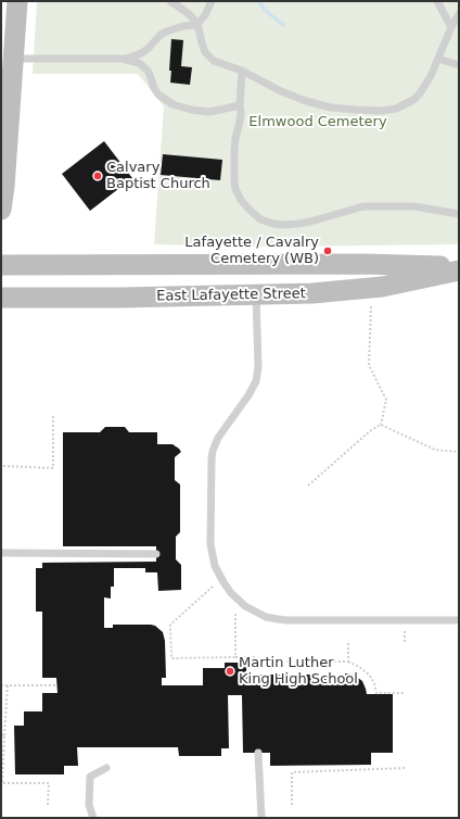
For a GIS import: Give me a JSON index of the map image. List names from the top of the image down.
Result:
{
  "streets": {
    "street": ["East Lafayette Street"]
  },
  "parks": ["Elmwood Cemetery"],
  "places": ["Calvary Baptist Church", "Lafayette / Cavalry Cemetery (WB)", "Martin Luther King High School"]
}
